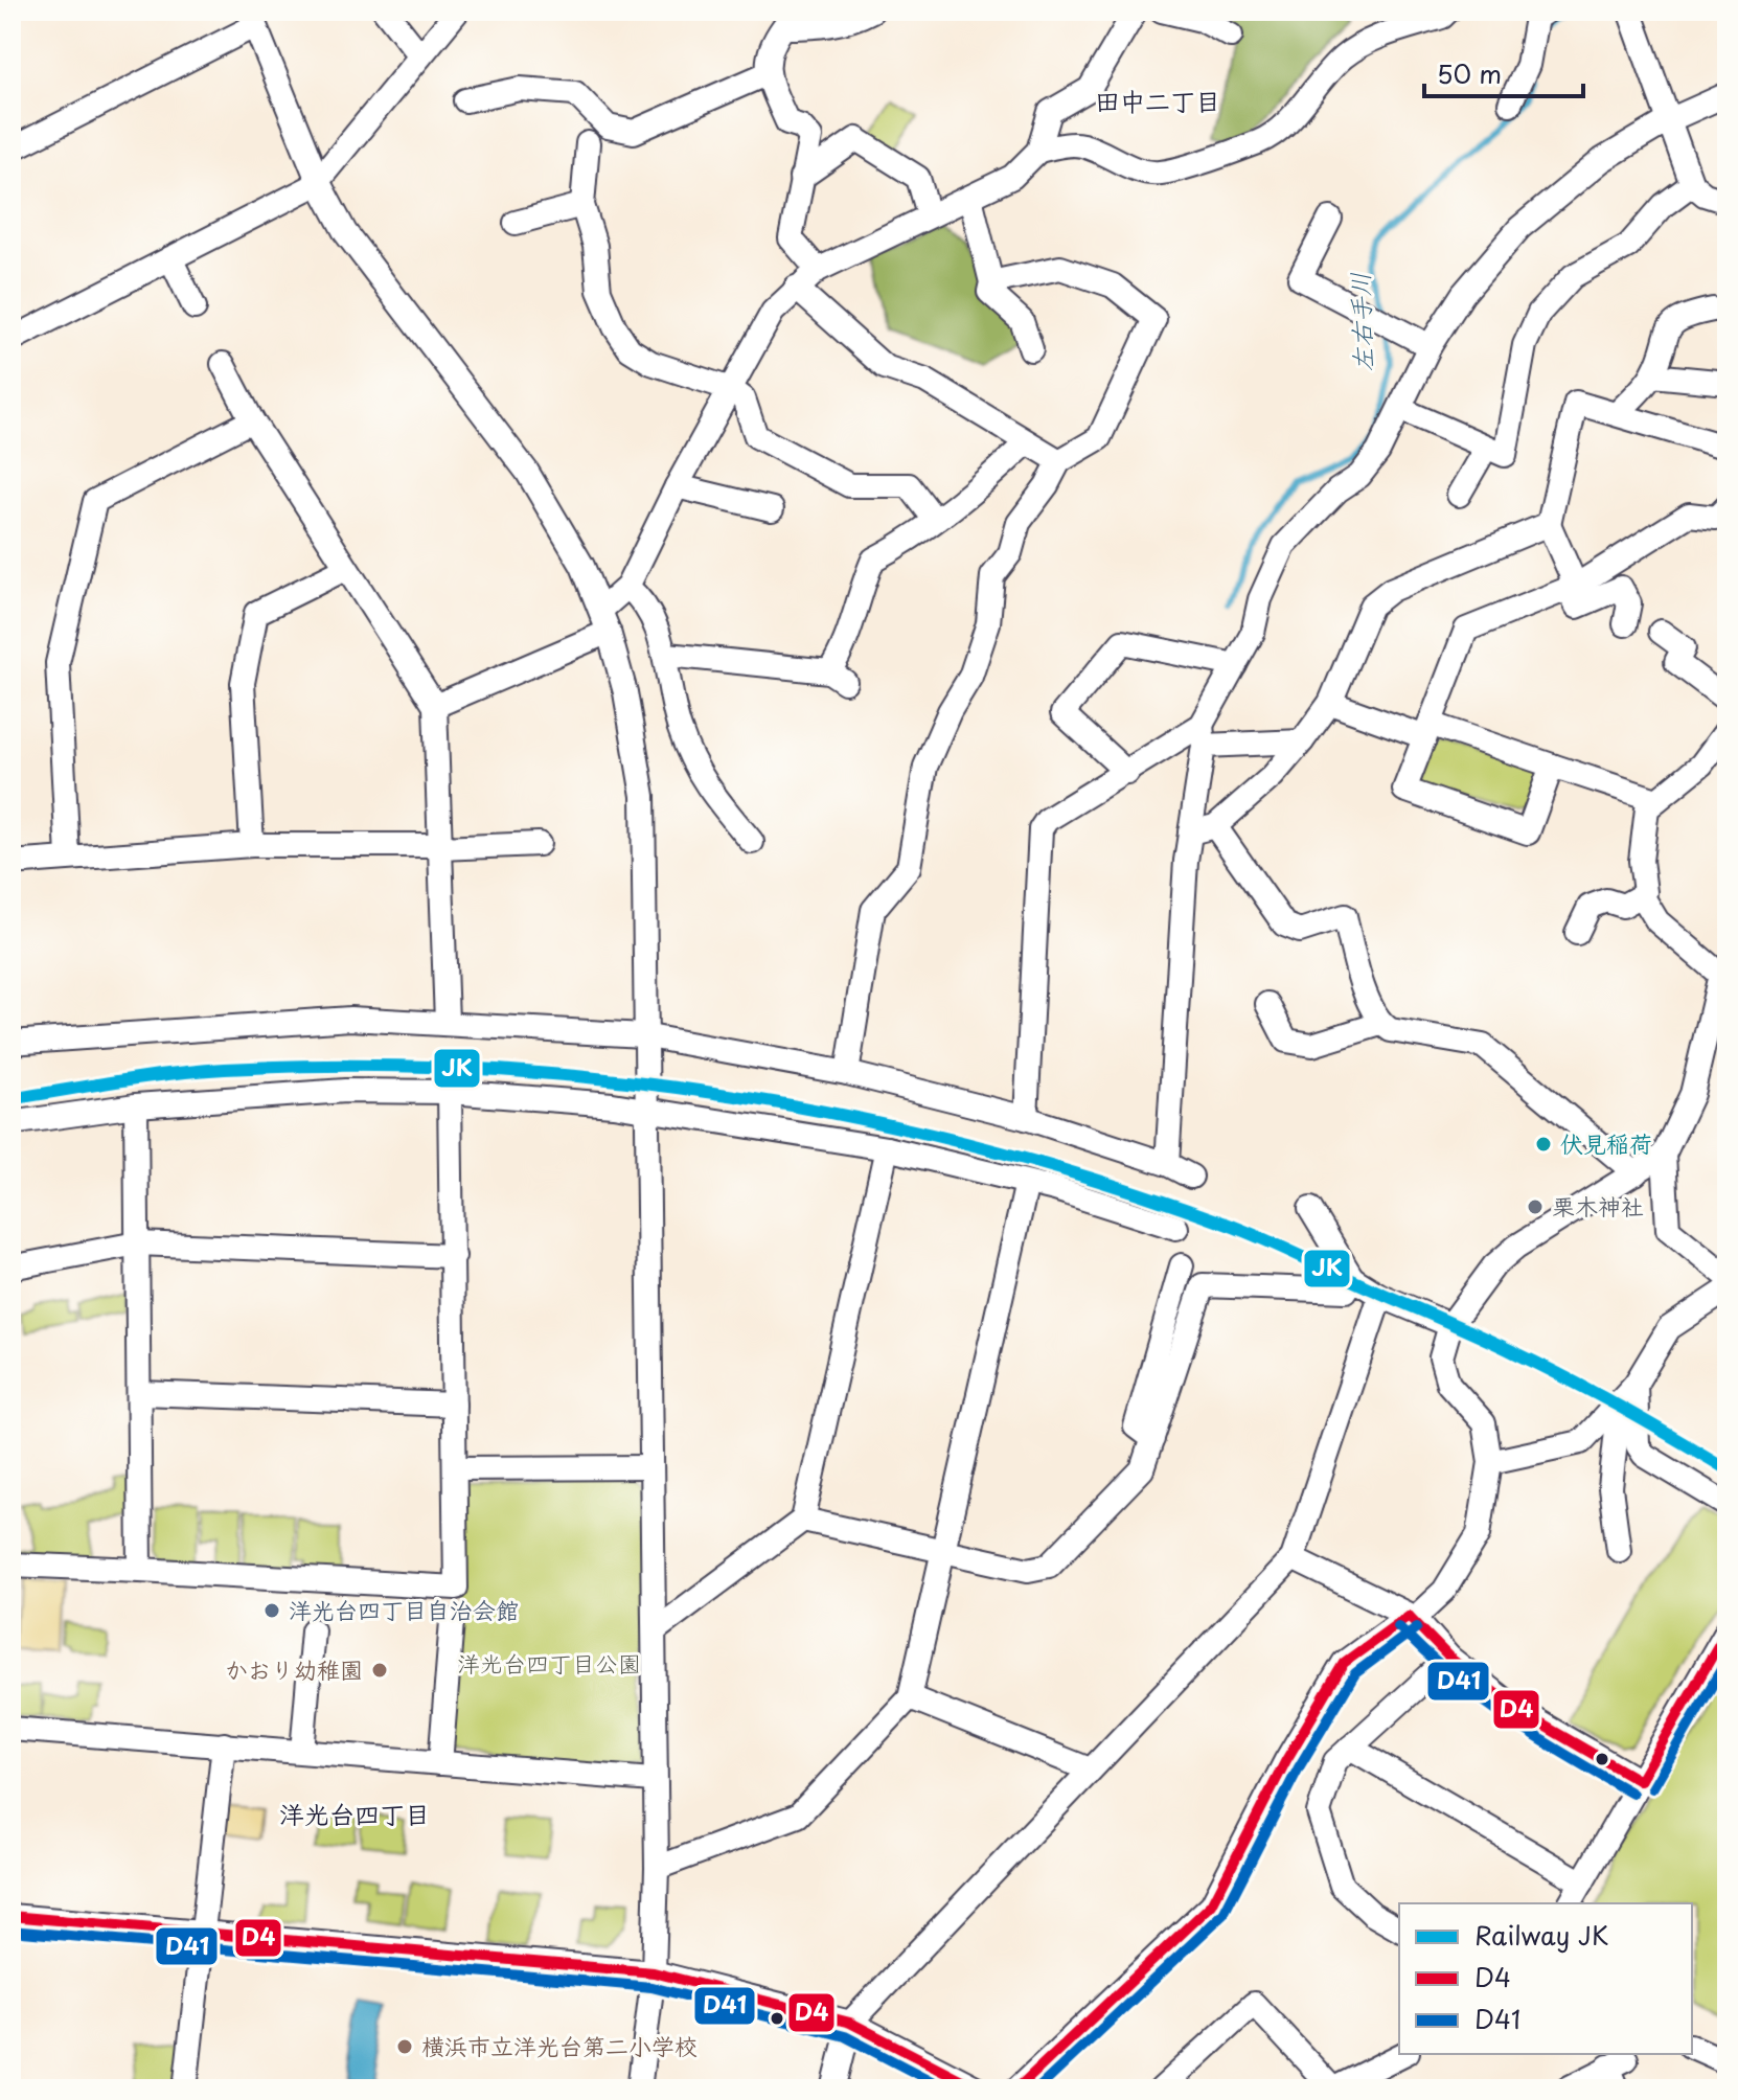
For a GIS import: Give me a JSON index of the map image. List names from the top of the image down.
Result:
{
  "districts": ["田中二丁目", "洋光台四丁目"],
  "water": ["左右手川"],
  "parks": ["洋光台四丁目公園"],
  "places": [
    "伏見稲荷",
    "栗木神社",
    "洋光台四丁目自治会館",
    "かおり幼稚園",
    "横浜市立洋光台第二小学校"
  ],
  "lines": ["rail line JK", "transit line D4", "transit line D41"],
  "legend": ["Railway JK", "D4", "D41"],
  "scale_bar": "50 m"
}
